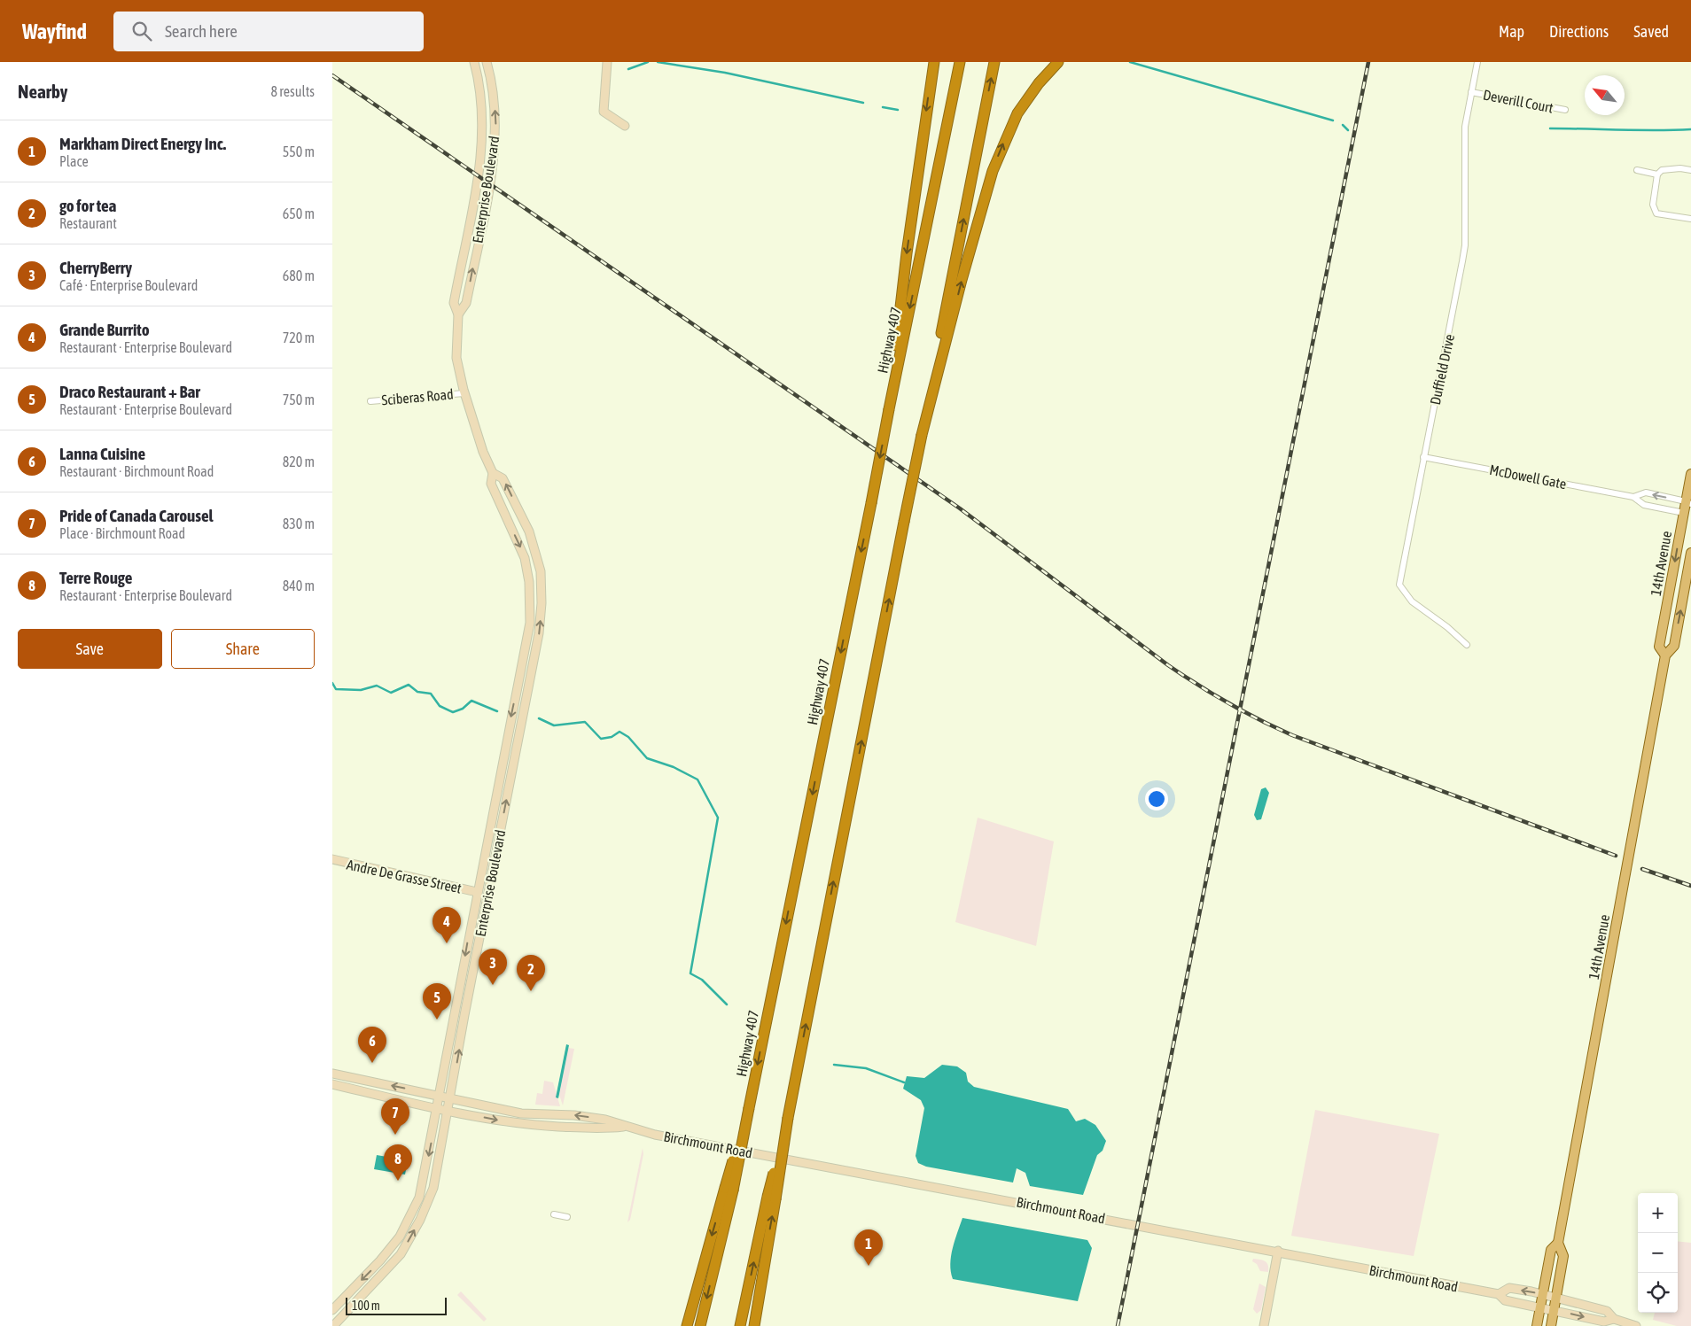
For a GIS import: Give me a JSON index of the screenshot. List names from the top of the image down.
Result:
{
  "streets": {
    "highway": ["Highway 407"],
    "main road": [
      "Enterprise Boulevard",
      "14th Avenue",
      "Andre De Grasse Street",
      "Birchmount Road"
    ],
    "street": [
      "Deverill Court",
      "Duffield Drive",
      "Sciberas Road",
      "McDowell Gate"
    ]
  },
  "crossings": [
    ["Deverill Court", "Duffield Drive"],
    ["Enterprise Boulevard", "Sciberas Road"],
    ["Enterprise Boulevard", "Andre De Grasse Street"],
    ["Enterprise Boulevard", "Birchmount Road"],
    ["Duffield Drive", "McDowell Gate"],
    ["McDowell Gate", "14th Avenue"],
    ["14th Avenue", "Birchmount Road"]
  ],
  "scale_bar": "100 m",
  "north": "top left",
  "page": {
    "header": "Wayfind",
    "search": "Search here",
    "nav": ["Map", "Directions", "Saved"],
    "heading": ["Nearby", "8 results"],
    "list": [
      {
        "mark": "1",
        "name": "Markham Direct Energy Inc.",
        "note": "Place",
        "value": "550 m"
      },
      {
        "mark": "2",
        "name": "go for tea",
        "note": "Restaurant",
        "value": "650 m"
      },
      {
        "mark": "3",
        "name": "CherryBerry",
        "note": "Café · Enterprise Boulevard",
        "value": "680 m"
      },
      {
        "mark": "4",
        "name": "Grande Burrito",
        "note": "Restaurant · Enterprise Boulevard",
        "value": "720 m"
      },
      {
        "mark": "5",
        "name": "Draco Restaurant + Bar",
        "note": "Restaurant · Enterprise Boulevard",
        "value": "750 m"
      },
      {
        "mark": "6",
        "name": "Lanna Cuisine",
        "note": "Restaurant · Birchmount Road",
        "value": "820 m"
      },
      {
        "mark": "7",
        "name": "Pride of Canada Carousel",
        "note": "Place · Birchmount Road",
        "value": "830 m"
      },
      {
        "mark": "8",
        "name": "Terre Rouge",
        "note": "Restaurant · Enterprise Boulevard",
        "value": "840 m"
      }
    ],
    "buttons": ["Save", "Share"],
    "pins": [
      "4",
      "3",
      "2",
      "5",
      "6",
      "7",
      "8",
      "1"
    ],
    "map_buttons": ["+", "−"],
    "scale": "100 m"
  }
}
